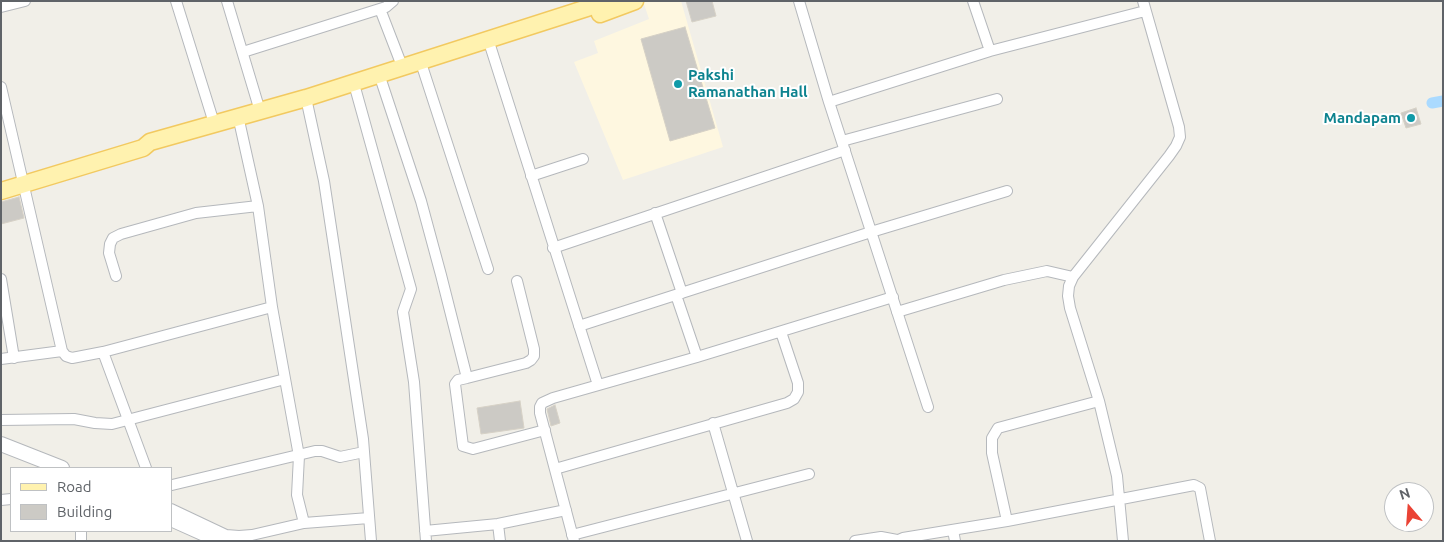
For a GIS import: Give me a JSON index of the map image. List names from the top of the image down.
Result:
{
  "places": ["Pakshi Ramanathan Hall", "Mandapam"],
  "legend": ["Road", "Building"],
  "north": "top"
}
